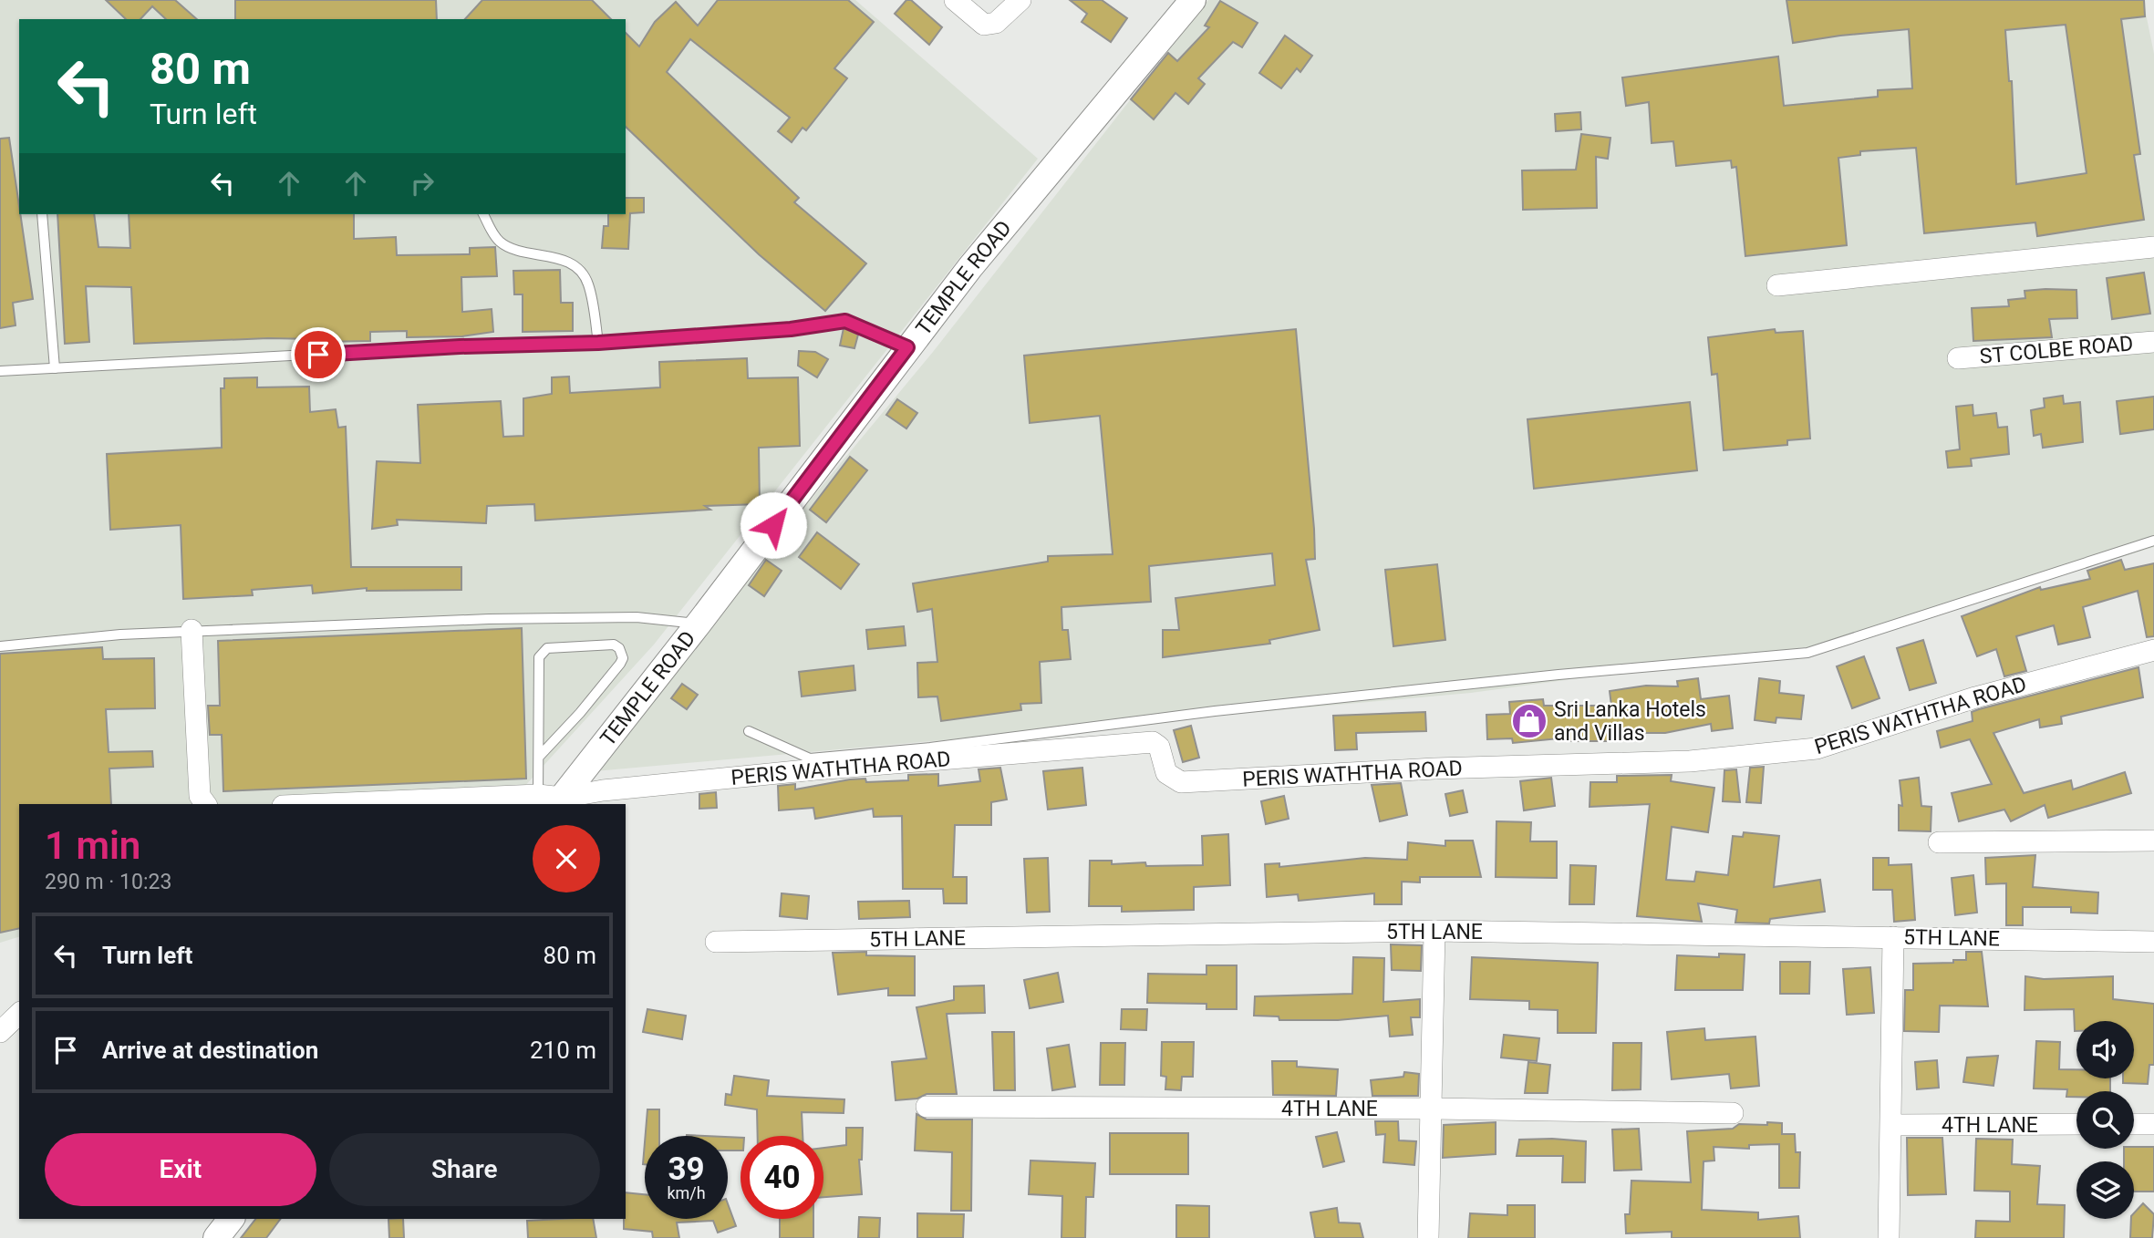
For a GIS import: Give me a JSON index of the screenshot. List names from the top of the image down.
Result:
{
  "streets": {
    "street": [
      "TEMPLE ROAD",
      "ST COLBE ROAD",
      "PERIS WATHTHA ROAD",
      "5TH LANE",
      "4TH LANE"
    ]
  },
  "crossings": [
    ["TEMPLE ROAD", "PERIS WATHTHA ROAD"]
  ],
  "places": {
    "shop": ["Sri Lanka Hotels and Villas"]
  },
  "page": {
    "turn": ["80 m", "Turn left"],
    "heading": ["1 min", "290 m · 10:23"],
    "list": [
      {
        "name": "Turn left",
        "value": "80 m"
      },
      {
        "name": "Arrive at destination",
        "value": "210 m"
      }
    ],
    "buttons": ["Exit", "Share"],
    "speed": "39 km/h",
    "limit": "40"
  }
}
